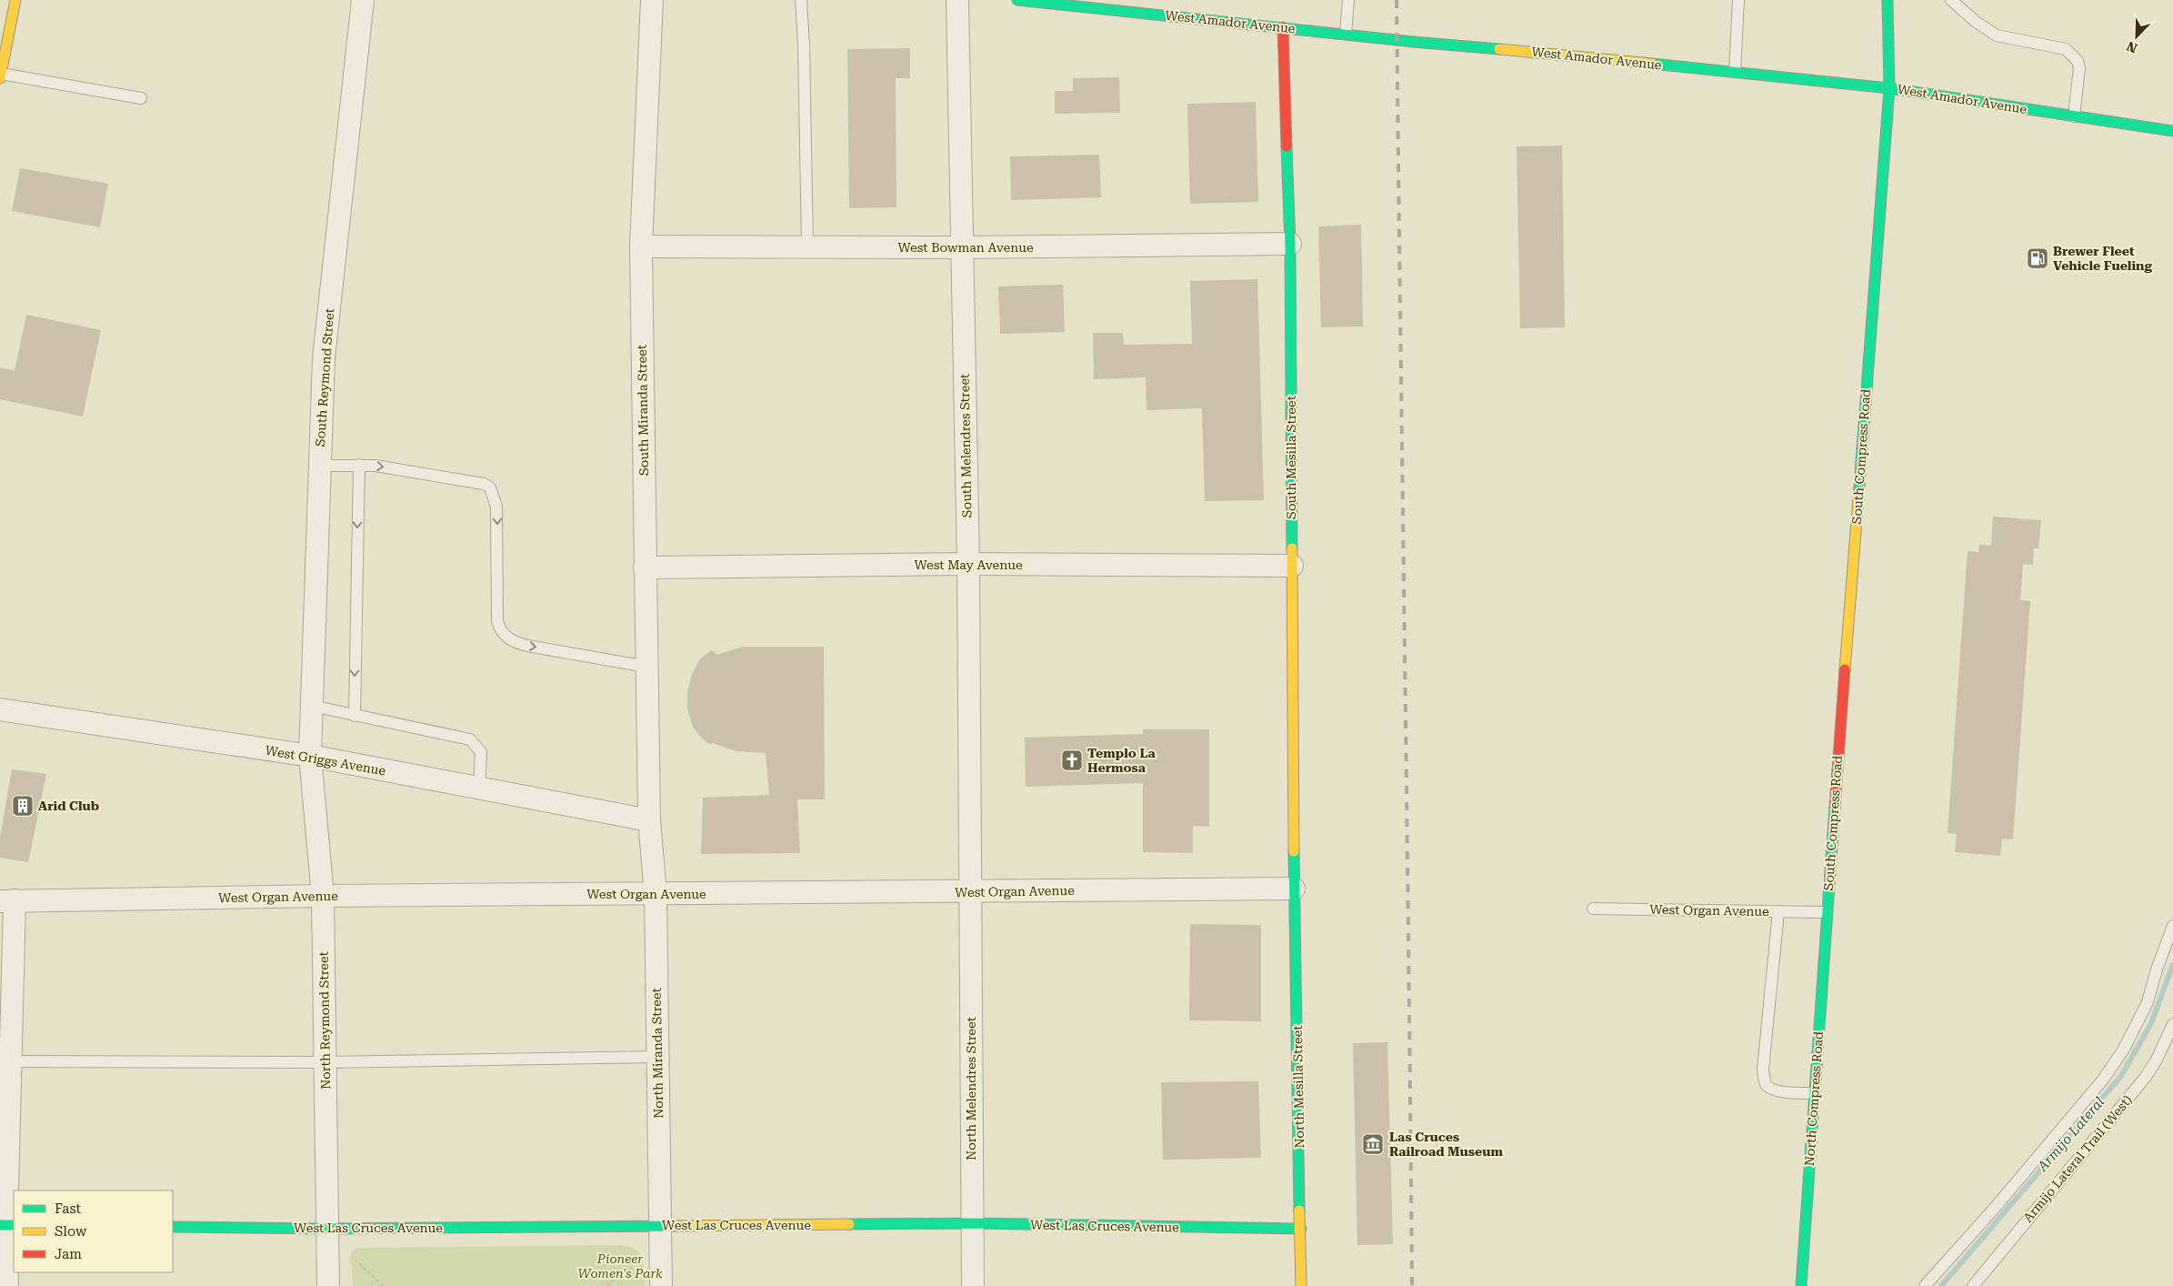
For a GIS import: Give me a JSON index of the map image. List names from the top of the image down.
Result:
{
  "streets": {
    "street": [
      "West Amador Avenue",
      "West Bowman Avenue",
      "South Reymond Street",
      "South Miranda Street",
      "South Melendres Street",
      "South Compress Road",
      "South Mesilla Street",
      "West May Avenue",
      "West Griggs Avenue",
      "West Organ Avenue",
      "North Reymond Street",
      "North Miranda Street",
      "North Mesilla Street",
      "North Melendres Street",
      "North Compress Road",
      "West Las Cruces Avenue"
    ],
    "lane": ["Armijo Lateral Trail (West)"]
  },
  "crossings": [
    ["West Amador Avenue", "South Compress Road"],
    ["West Amador Avenue", "South Mesilla Street"],
    ["West Bowman Avenue", "South Miranda Street"],
    ["West Bowman Avenue", "South Melendres Street"],
    ["West Bowman Avenue", "South Mesilla Street"],
    ["South Reymond Street", "West Griggs Avenue"],
    ["South Reymond Street", "North Reymond Street"],
    ["South Miranda Street", "West May Avenue"],
    ["South Miranda Street", "West Griggs Avenue"],
    ["South Miranda Street", "North Miranda Street"],
    ["South Melendres Street", "West May Avenue"],
    ["South Melendres Street", "West Organ Avenue"],
    ["South Melendres Street", "North Melendres Street"],
    ["South Compress Road", "West Organ Avenue"],
    ["South Compress Road", "North Compress Road"],
    ["South Mesilla Street", "West May Avenue"],
    ["South Mesilla Street", "West Organ Avenue"],
    ["South Mesilla Street", "North Mesilla Street"],
    ["West Griggs Avenue", "North Reymond Street"],
    ["West Griggs Avenue", "North Miranda Street"],
    ["West Organ Avenue", "North Reymond Street"],
    ["West Organ Avenue", "North Miranda Street"],
    ["West Organ Avenue", "North Mesilla Street"],
    ["West Organ Avenue", "North Melendres Street"],
    ["West Organ Avenue", "North Compress Road"],
    ["North Reymond Street", "West Las Cruces Avenue"],
    ["North Miranda Street", "West Las Cruces Avenue"],
    ["North Mesilla Street", "West Las Cruces Avenue"],
    ["North Melendres Street", "West Las Cruces Avenue"]
  ],
  "water": ["Armijo Lateral"],
  "parks": ["Pioneer Women's Park"],
  "places": {
    "fuel station": ["Brewer Fleet Vehicle Fueling"],
    "church": ["Templo La Hermosa"],
    "building": ["Arid Club"],
    "museum": ["Las Cruces Railroad Museum"]
  },
  "legend": ["Fast", "Slow", "Jam"],
  "north": "bottom left"
}
